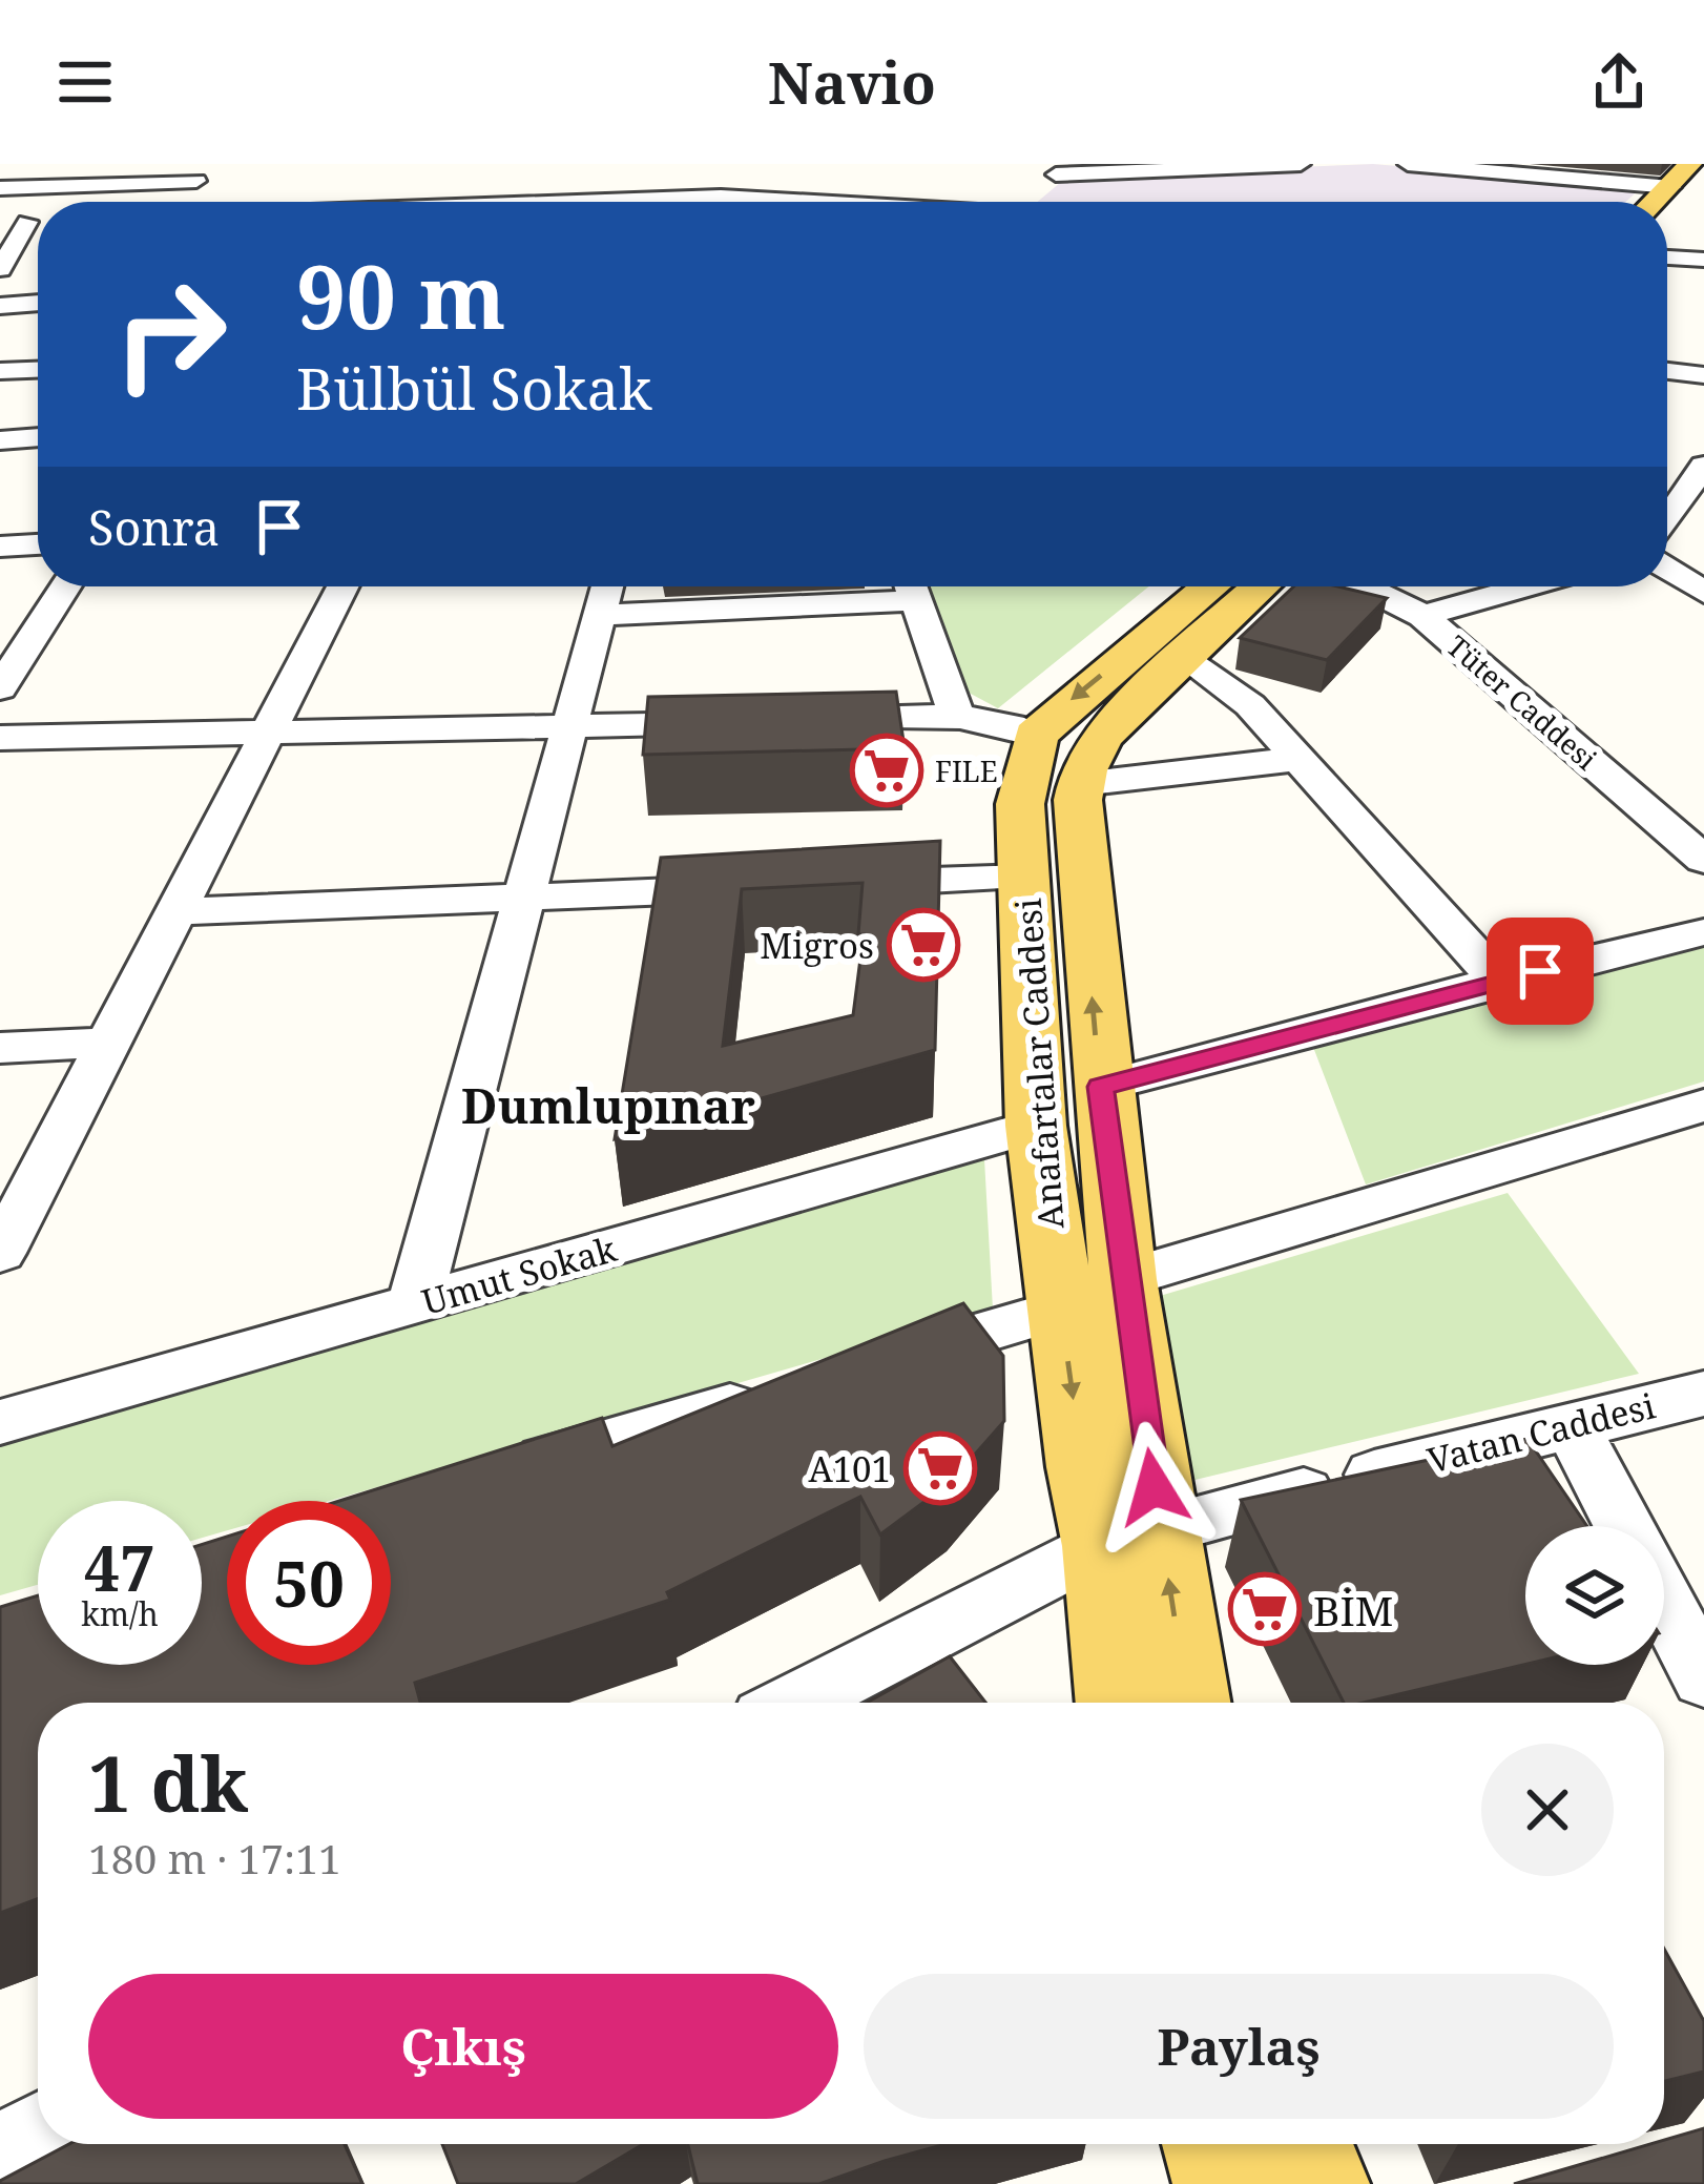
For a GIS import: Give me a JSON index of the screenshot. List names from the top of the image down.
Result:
{
  "streets": {
    "main road": ["Anafartalar Caddesi"],
    "street": ["Tüter Caddesi", "Umut Sokak", "Vatan Caddesi"]
  },
  "crossings": [
    ["Anafartalar Caddesi", "Umut Sokak"],
    ["Anafartalar Caddesi", "Vatan Caddesi"]
  ],
  "districts": ["Dumlupınar"],
  "places": {
    "supermarket": [
      "FILE",
      "Migros",
      "A101",
      "BİM"
    ]
  },
  "page": {
    "header": "Navio",
    "turn": ["90 m", "Bülbül Sokak"],
    "then": "Sonra",
    "speed": "47 km/h",
    "limit": "50",
    "heading": ["1 dk", "180 m · 17:11"],
    "buttons": ["Çıkış", "Paylaş"]
  }
}
